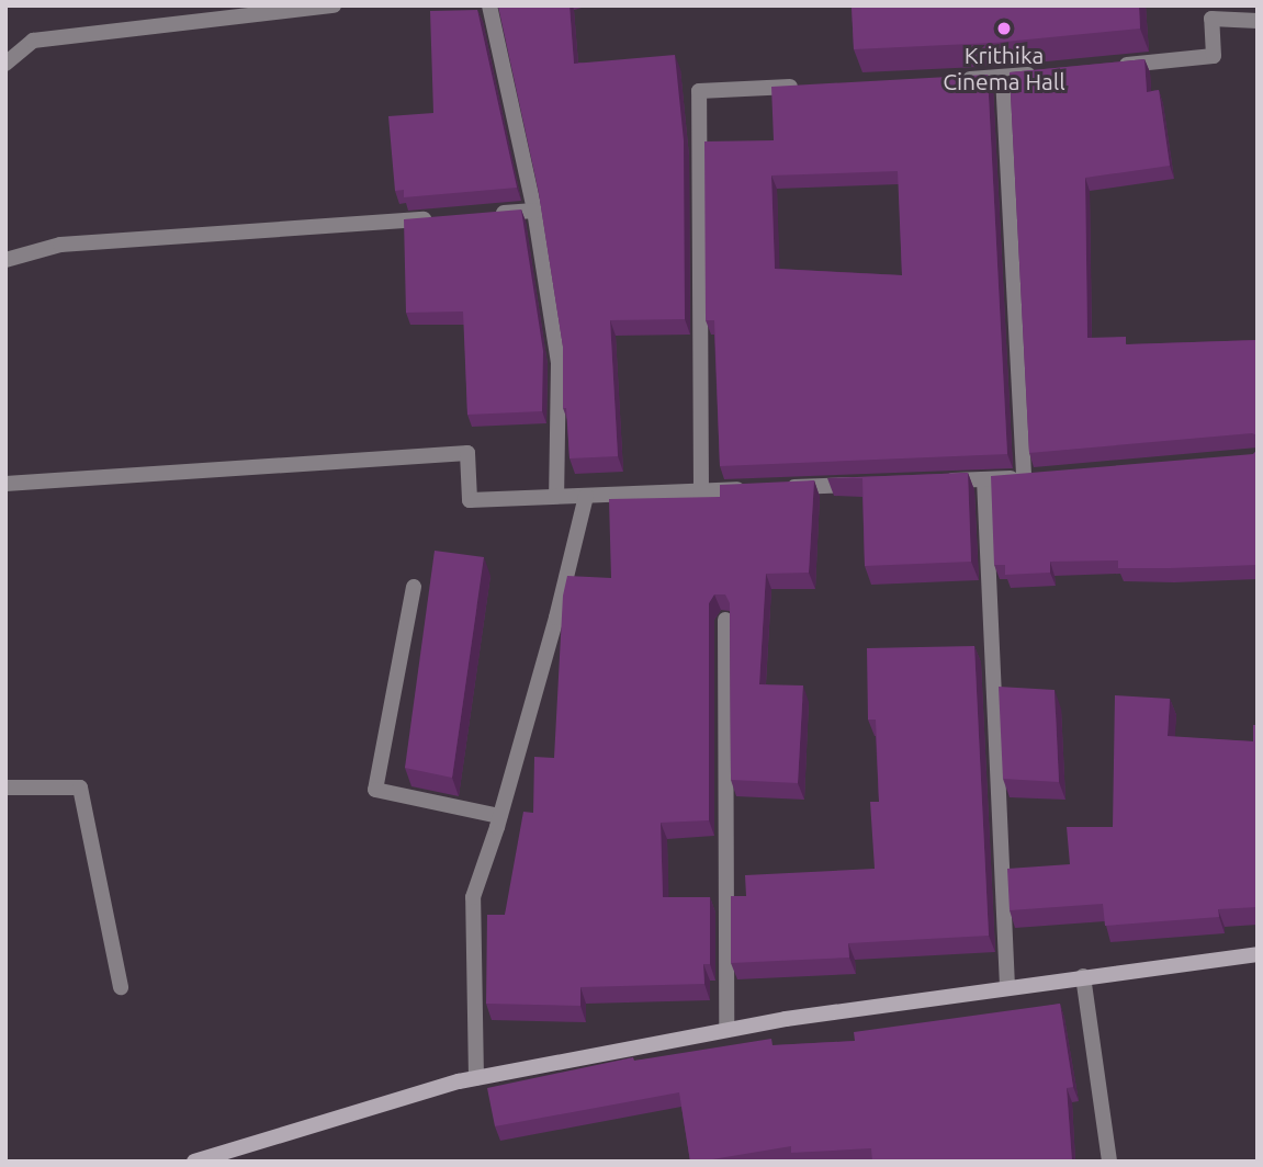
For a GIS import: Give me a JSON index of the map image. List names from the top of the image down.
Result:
{
  "places": ["Krithika Cinema Hall"]
}
